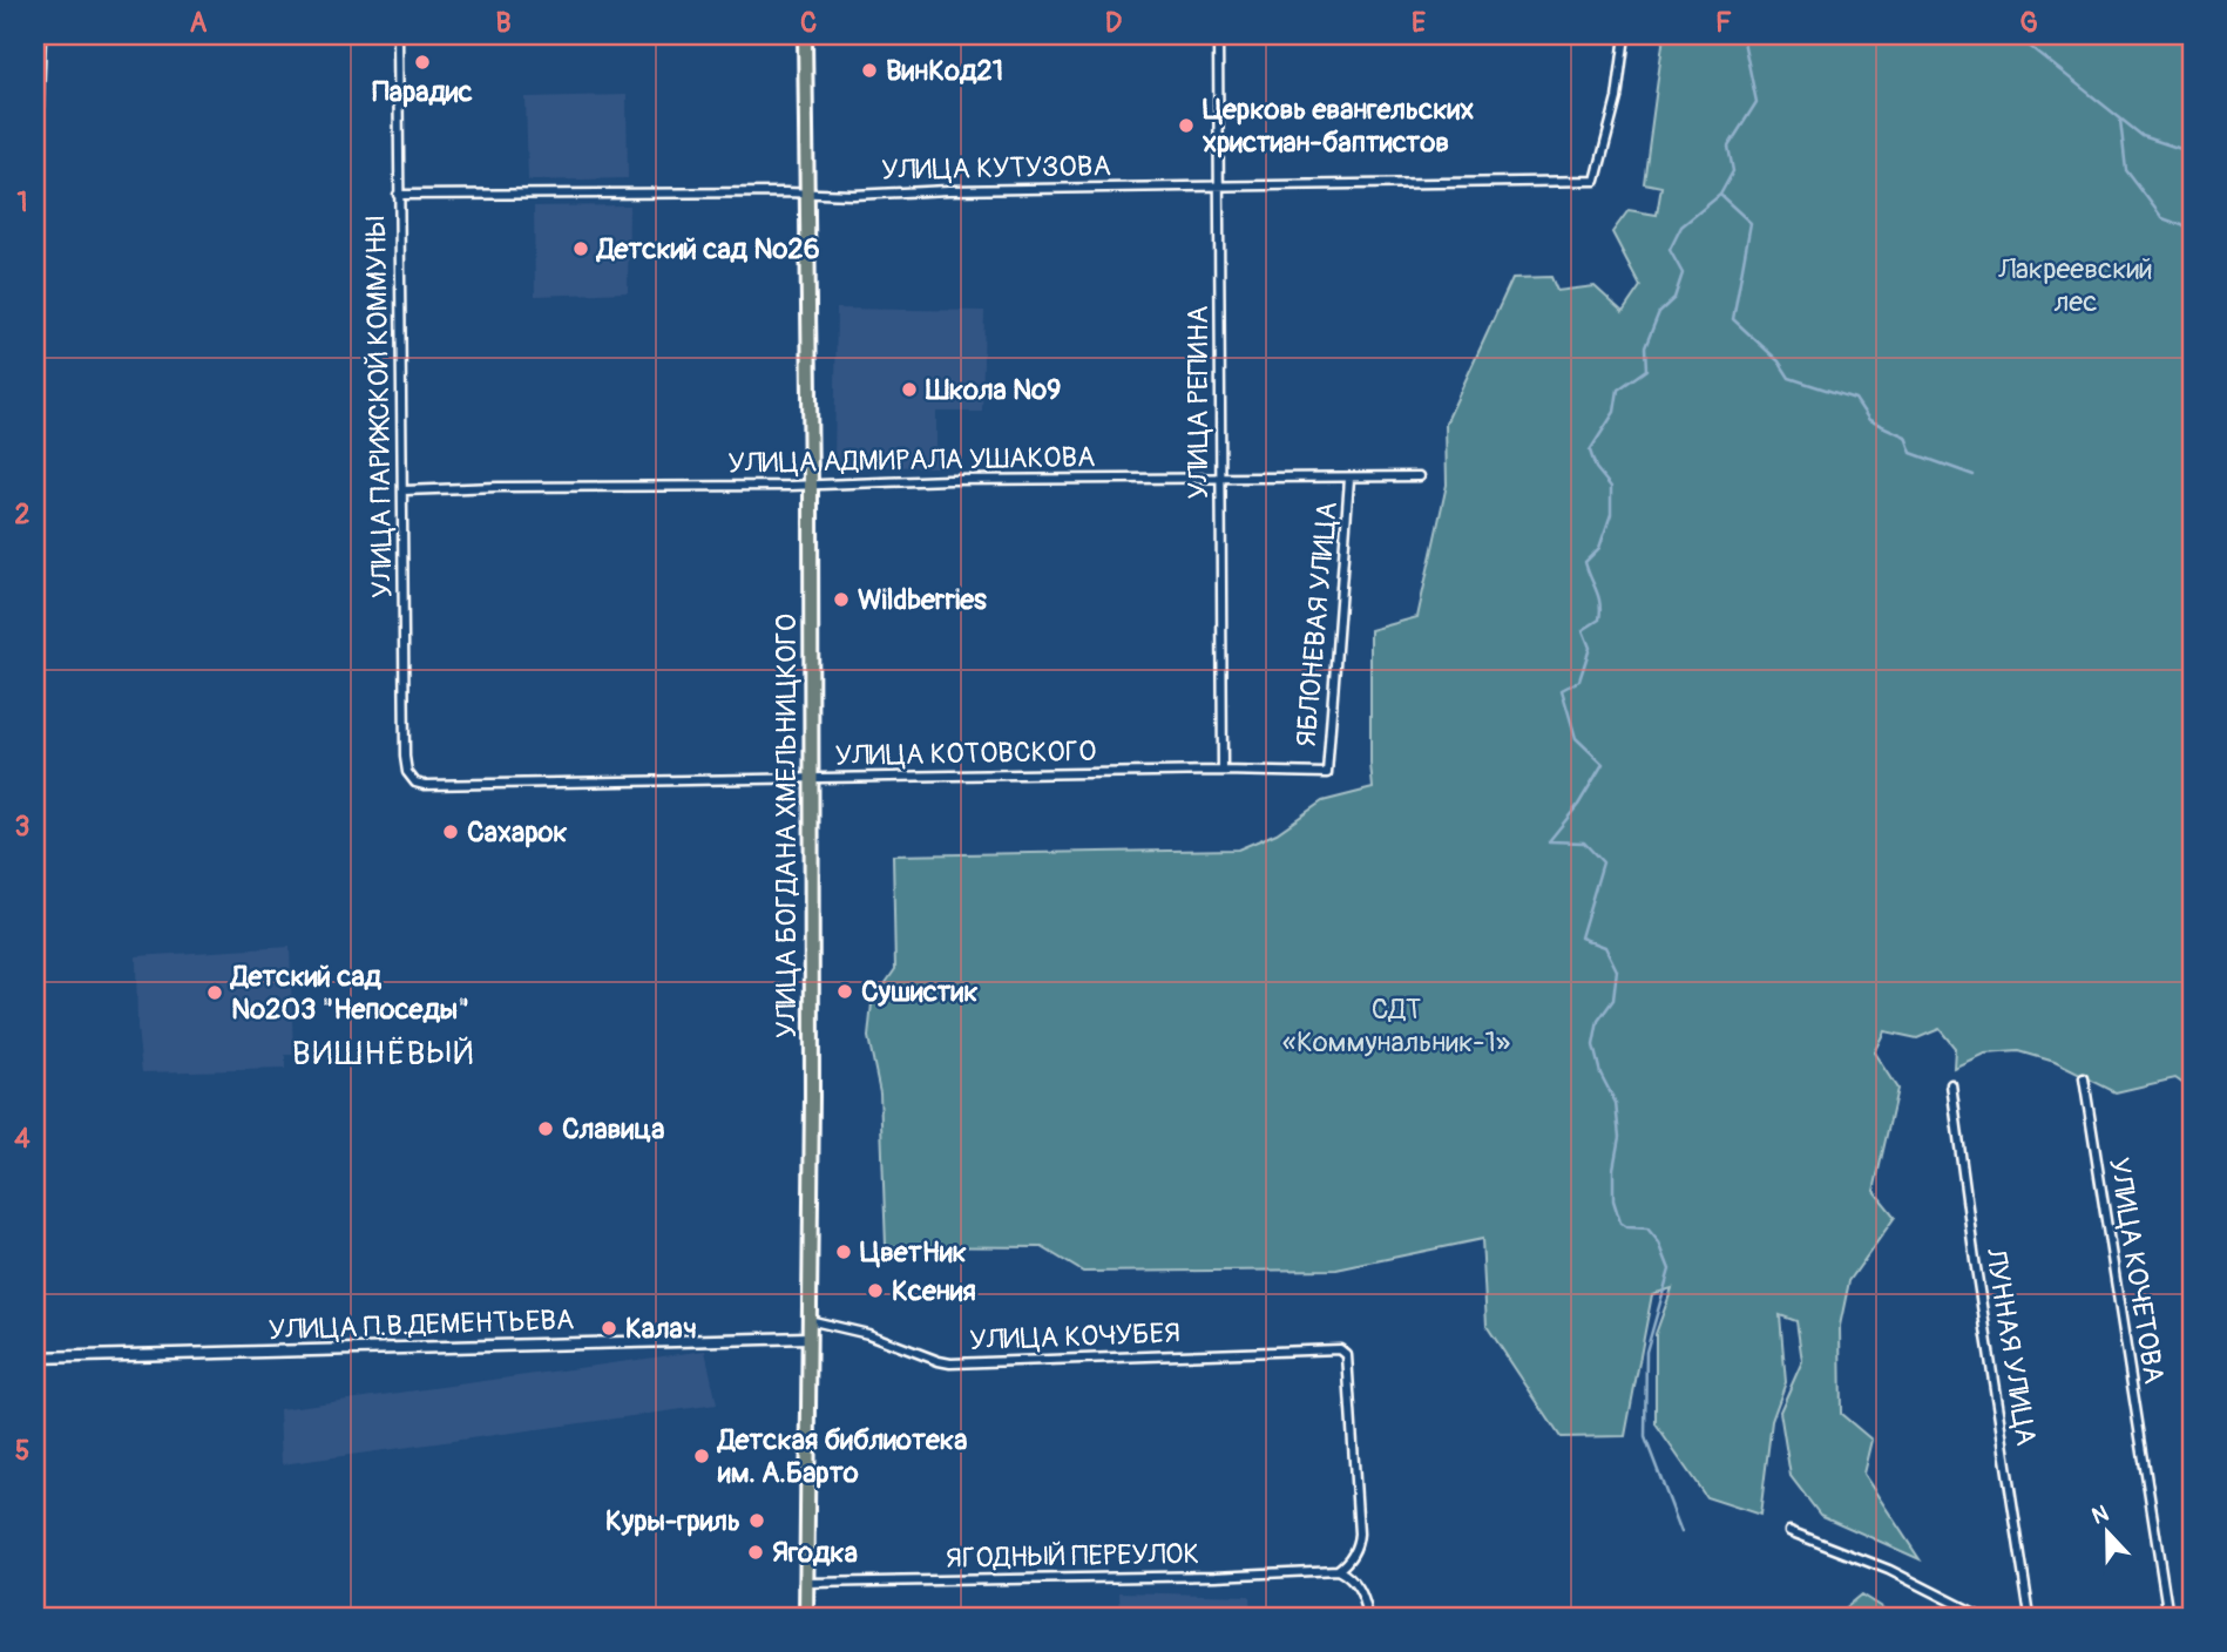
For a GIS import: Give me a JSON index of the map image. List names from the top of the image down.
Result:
{
  "streets": {
    "main road": ["УЛИЦА БОГДАНА ХМЕЛЬНИЦКОГО"],
    "street": [
      "УЛИЦА КУТУЗОВА",
      "УЛИЦА РЕПИНА",
      "УЛИЦА ПАРИЖСКОЙ КОММУНЫ",
      "УЛИЦА АДМИРАЛА УШАКОВА",
      "ЯБЛОНЕВАЯ УЛИЦА",
      "УЛИЦА КОТОВСКОГО",
      "УЛИЦА КОЧЕТОВА",
      "УЛИЦА П.В.ДЕМЕНТЬЕВА",
      "УЛИЦА КОЧУБЕЯ",
      "ЛУННАЯ УЛИЦА",
      "ЯГОДНЫЙ ПЕРЕУЛОК"
    ]
  },
  "crossings": [
    ["УЛИЦА КУТУЗОВА", "УЛИЦА РЕПИНА"],
    ["УЛИЦА КУТУЗОВА", "УЛИЦА ПАРИЖСКОЙ КОММУНЫ"],
    ["УЛИЦА КУТУЗОВА", "УЛИЦА БОГДАНА ХМЕЛЬНИЦКОГО"],
    ["УЛИЦА РЕПИНА", "УЛИЦА АДМИРАЛА УШАКОВА"],
    ["УЛИЦА РЕПИНА", "УЛИЦА КОТОВСКОГО"],
    ["УЛИЦА ПАРИЖСКОЙ КОММУНЫ", "УЛИЦА АДМИРАЛА УШАКОВА"],
    ["УЛИЦА ПАРИЖСКОЙ КОММУНЫ", "УЛИЦА КОТОВСКОГО"],
    ["УЛИЦА АДМИРАЛА УШАКОВА", "ЯБЛОНЕВАЯ УЛИЦА"],
    ["УЛИЦА АДМИРАЛА УШАКОВА", "УЛИЦА БОГДАНА ХМЕЛЬНИЦКОГО"],
    ["ЯБЛОНЕВАЯ УЛИЦА", "УЛИЦА КОТОВСКОГО"],
    ["УЛИЦА КОТОВСКОГО", "УЛИЦА БОГДАНА ХМЕЛЬНИЦКОГО"],
    ["УЛИЦА БОГДАНА ХМЕЛЬНИЦКОГО", "УЛИЦА П.В.ДЕМЕНТЬЕВА"],
    ["УЛИЦА БОГДАНА ХМЕЛЬНИЦКОГО", "УЛИЦА КОЧУБЕЯ"],
    ["УЛИЦА БОГДАНА ХМЕЛЬНИЦКОГО", "ЯГОДНЫЙ ПЕРЕУЛОК"],
    ["УЛИЦА КОЧУБЕЯ", "ЯГОДНЫЙ ПЕРЕУЛОК"]
  ],
  "districts": ["ВИШНЁВЫЙ"],
  "parks": ["Лакреевский лес", "СДТ «Коммунальник-1»"],
  "places": [
    "Парадис",
    "ВинКод21",
    "Церковь евангельских христиан-баптистов",
    "Детский сад №26",
    "Школа №9",
    "Wildberries",
    "Сахарок",
    "Сушистик",
    "Детский сад №203 \"Непоседы\"",
    "Славица",
    "ЦветНик",
    "Ксения",
    "Калач",
    "Детская библиотека им. А.Барто",
    "Куры-гриль",
    "Ягодка"
  ],
  "north": "top",
  "grid": {
    "columns": [
      "A",
      "B",
      "C",
      "D",
      "E",
      "F",
      "G"
    ],
    "rows": [
      "1",
      "2",
      "3",
      "4",
      "5"
    ]
  }
}
